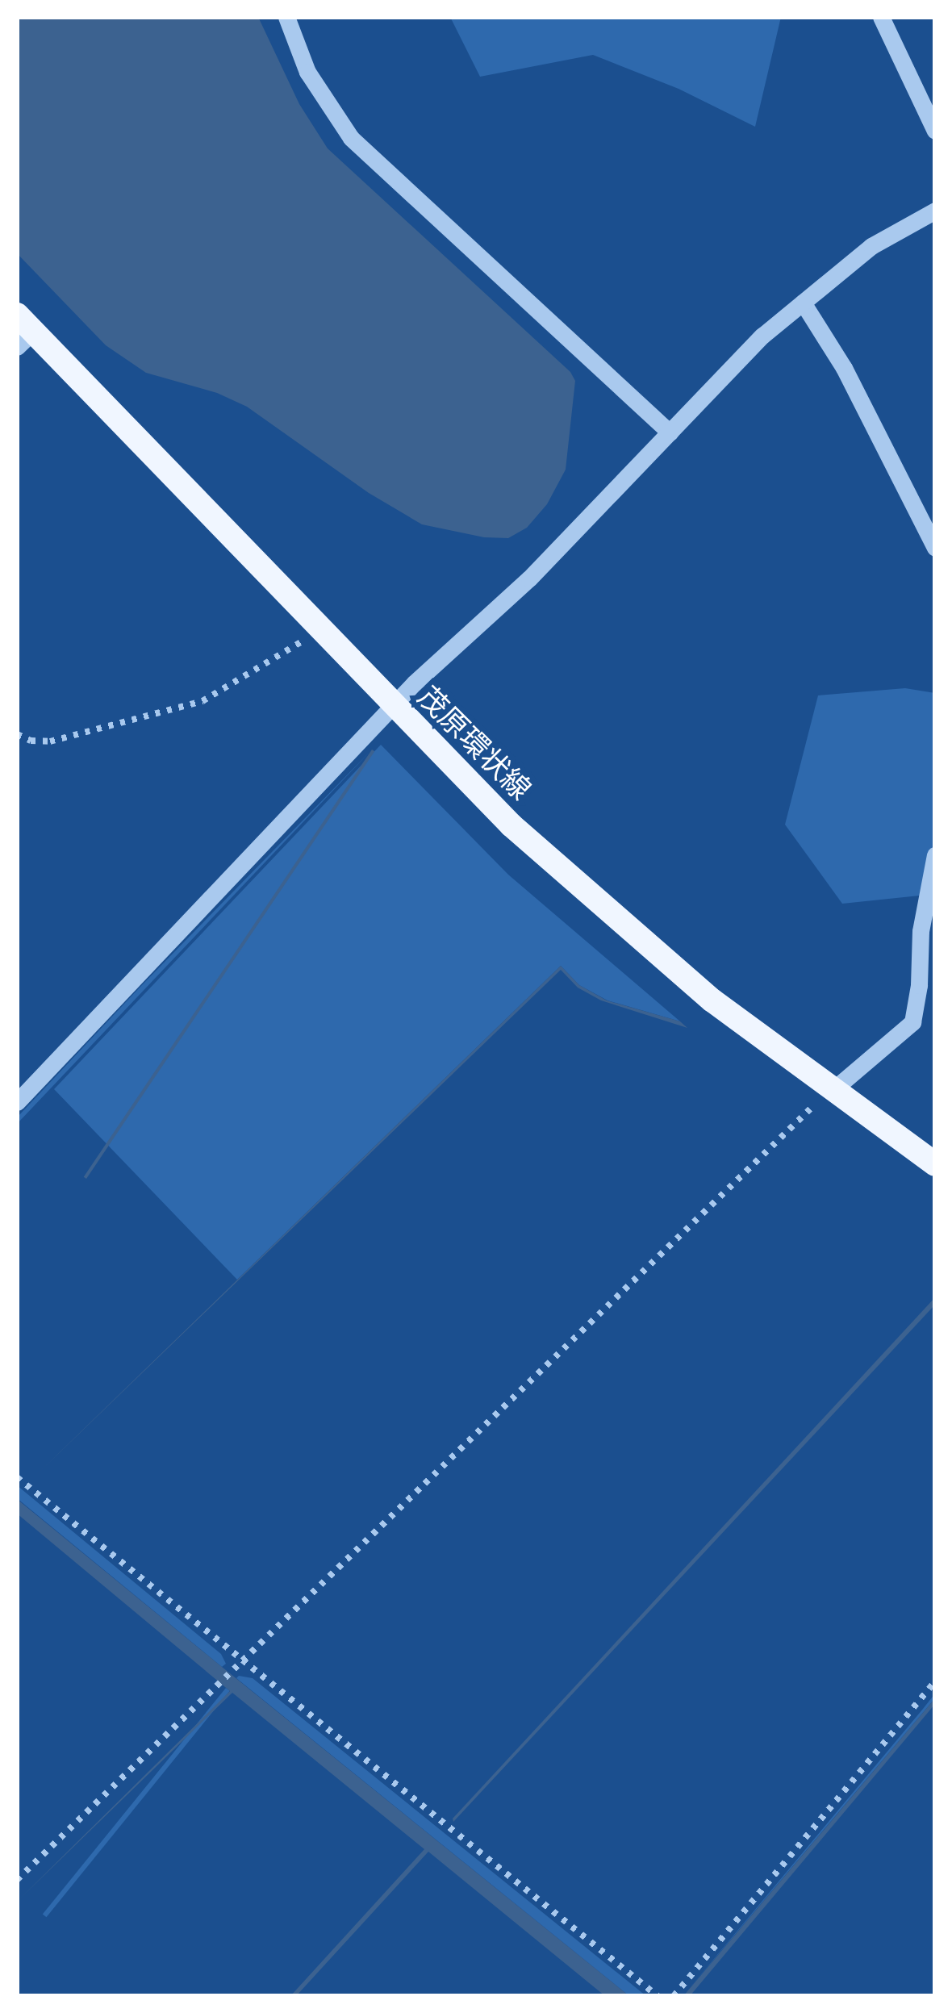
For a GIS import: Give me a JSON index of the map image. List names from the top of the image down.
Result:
{
  "streets": {
    "main road": ["茂原環状線"]
  }
}
